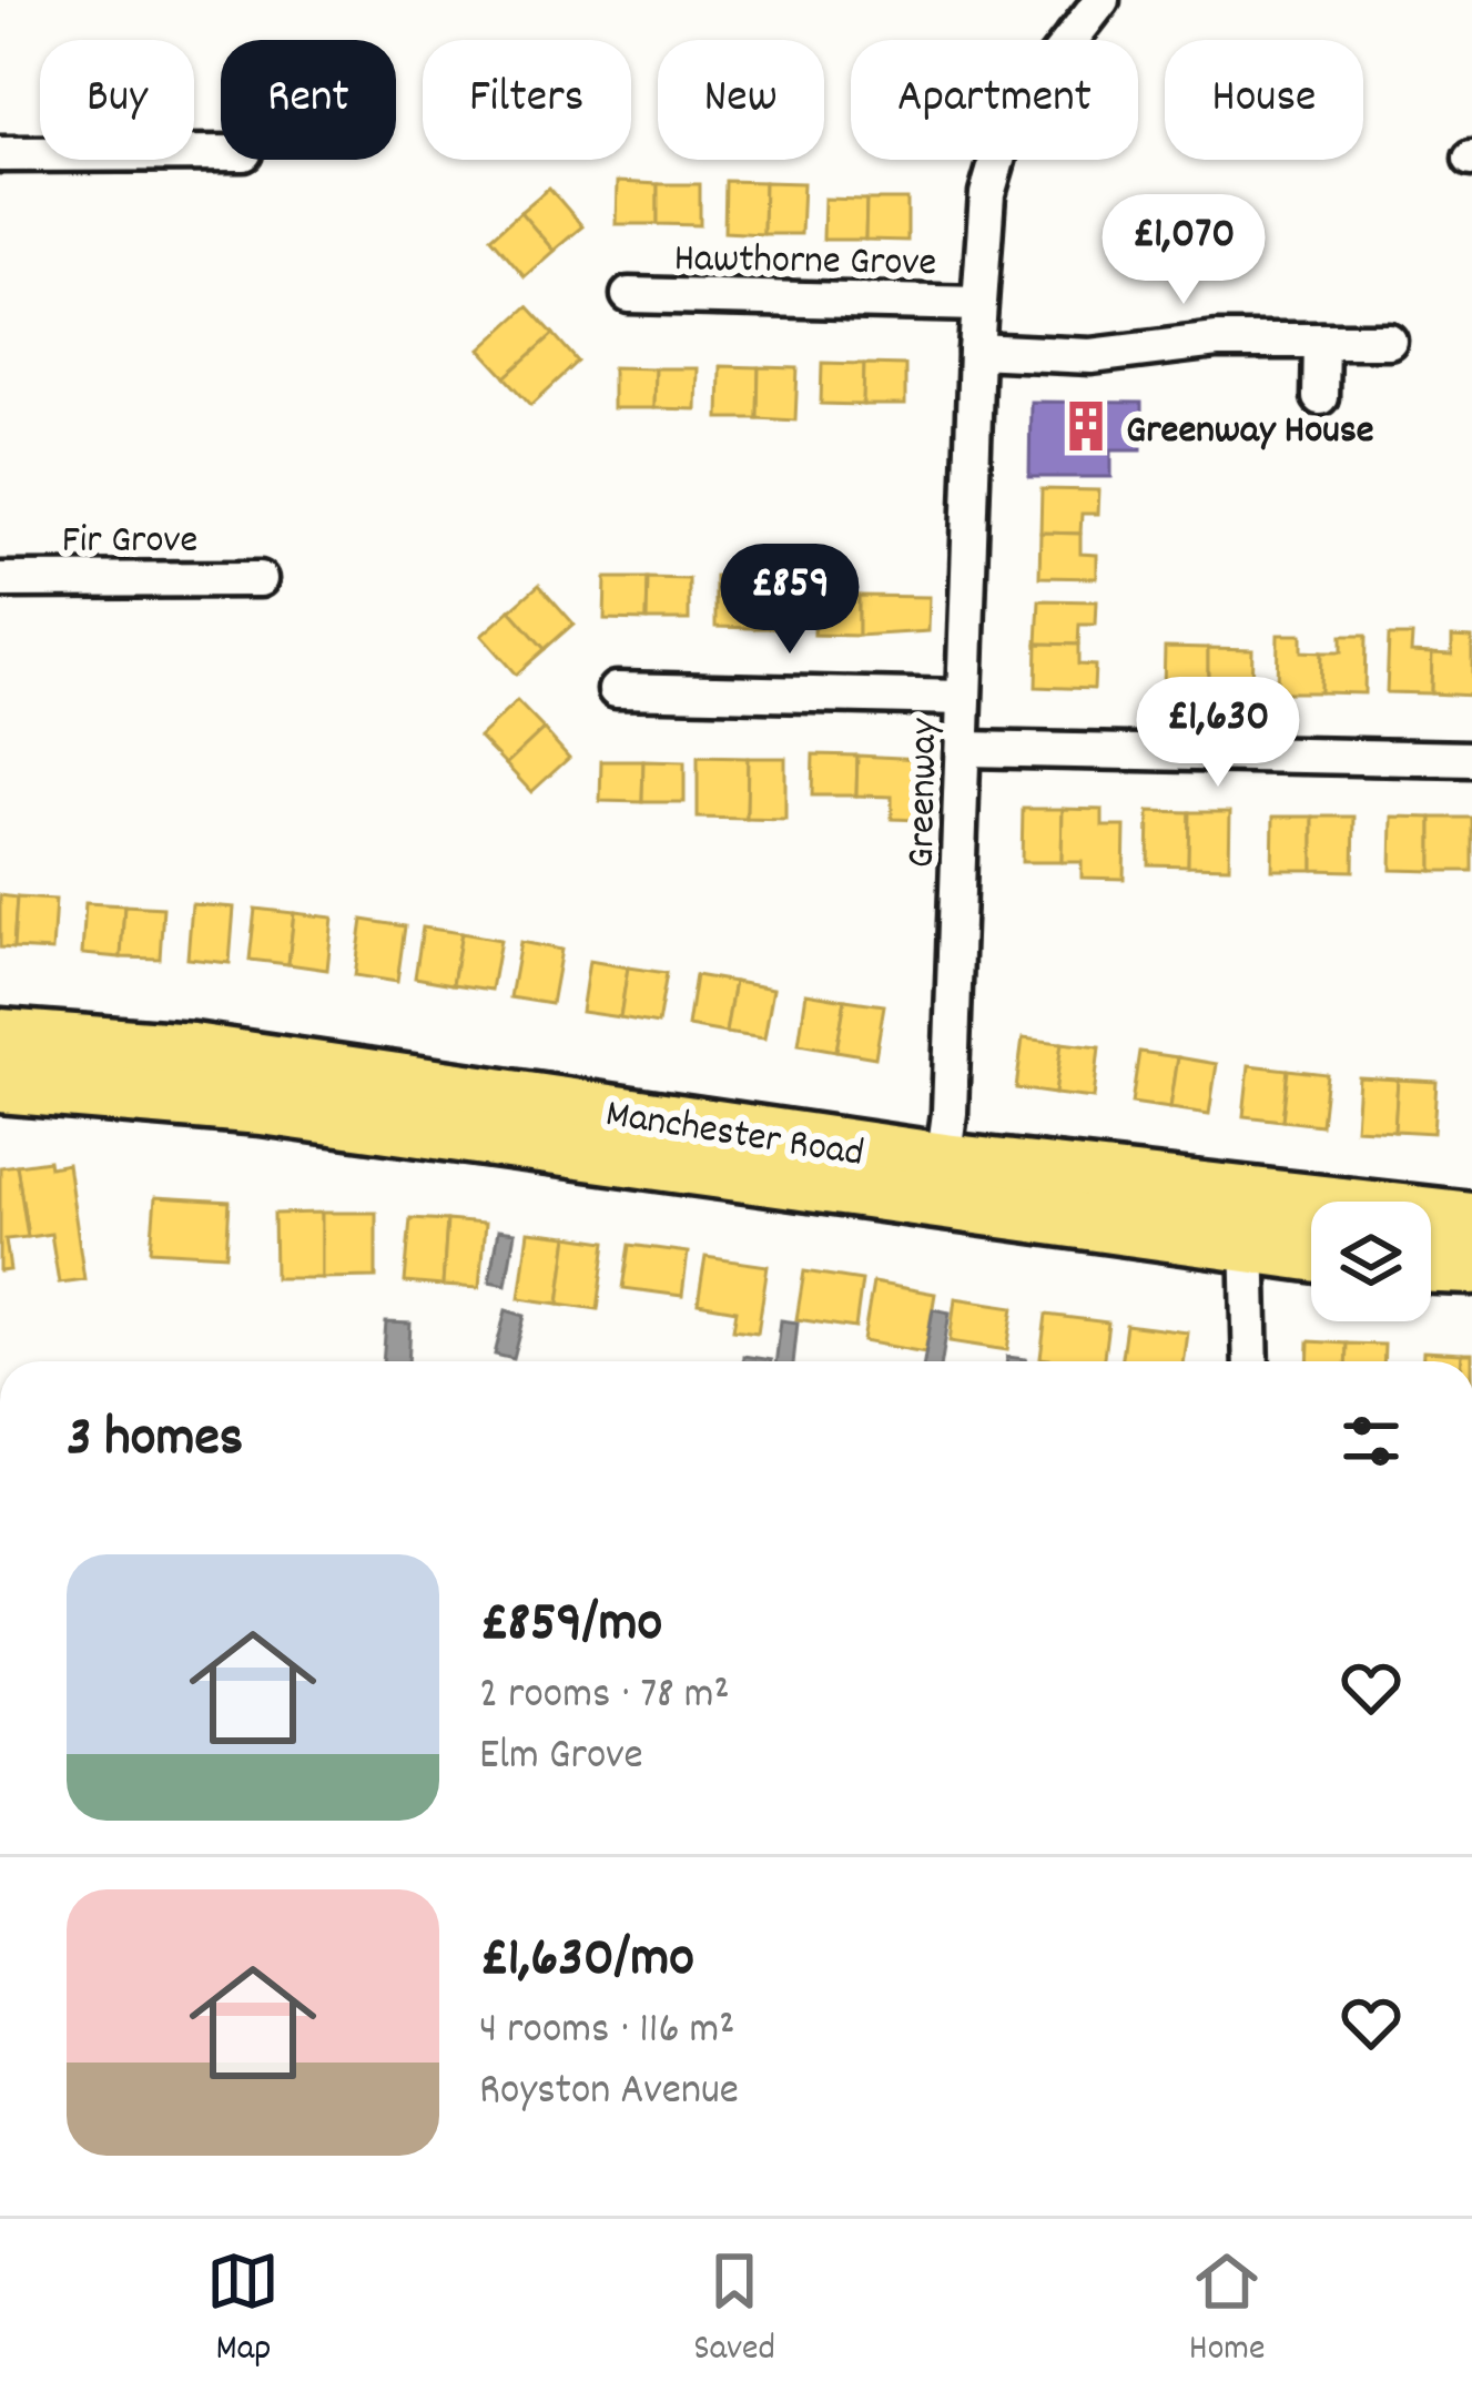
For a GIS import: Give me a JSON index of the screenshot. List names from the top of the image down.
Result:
{
  "streets": {
    "main road": ["Manchester Road"],
    "street": ["Hawthorne Grove", "Fir Grove", "Greenway"]
  },
  "crossings": [
    ["Hawthorne Grove", "Greenway"],
    ["Greenway", "Manchester Road"]
  ],
  "places": {
    "building": ["Greenway House"]
  },
  "page": {
    "chip": [
      "Buy",
      "Rent",
      "Filters",
      "New",
      "Apartment",
      "House"
    ],
    "price": ["£1,070", "£859", "£1,630"],
    "heading": "3 homes",
    "list": [
      {
        "name": "£859/mo",
        "note": "2 rooms · 78 m² · Elm Grove"
      },
      {
        "name": "£1,630/mo",
        "note": "4 rooms · 116 m² · Royston Avenue"
      }
    ],
    "tabs": ["Map", "Saved", "Home"]
  }
}
